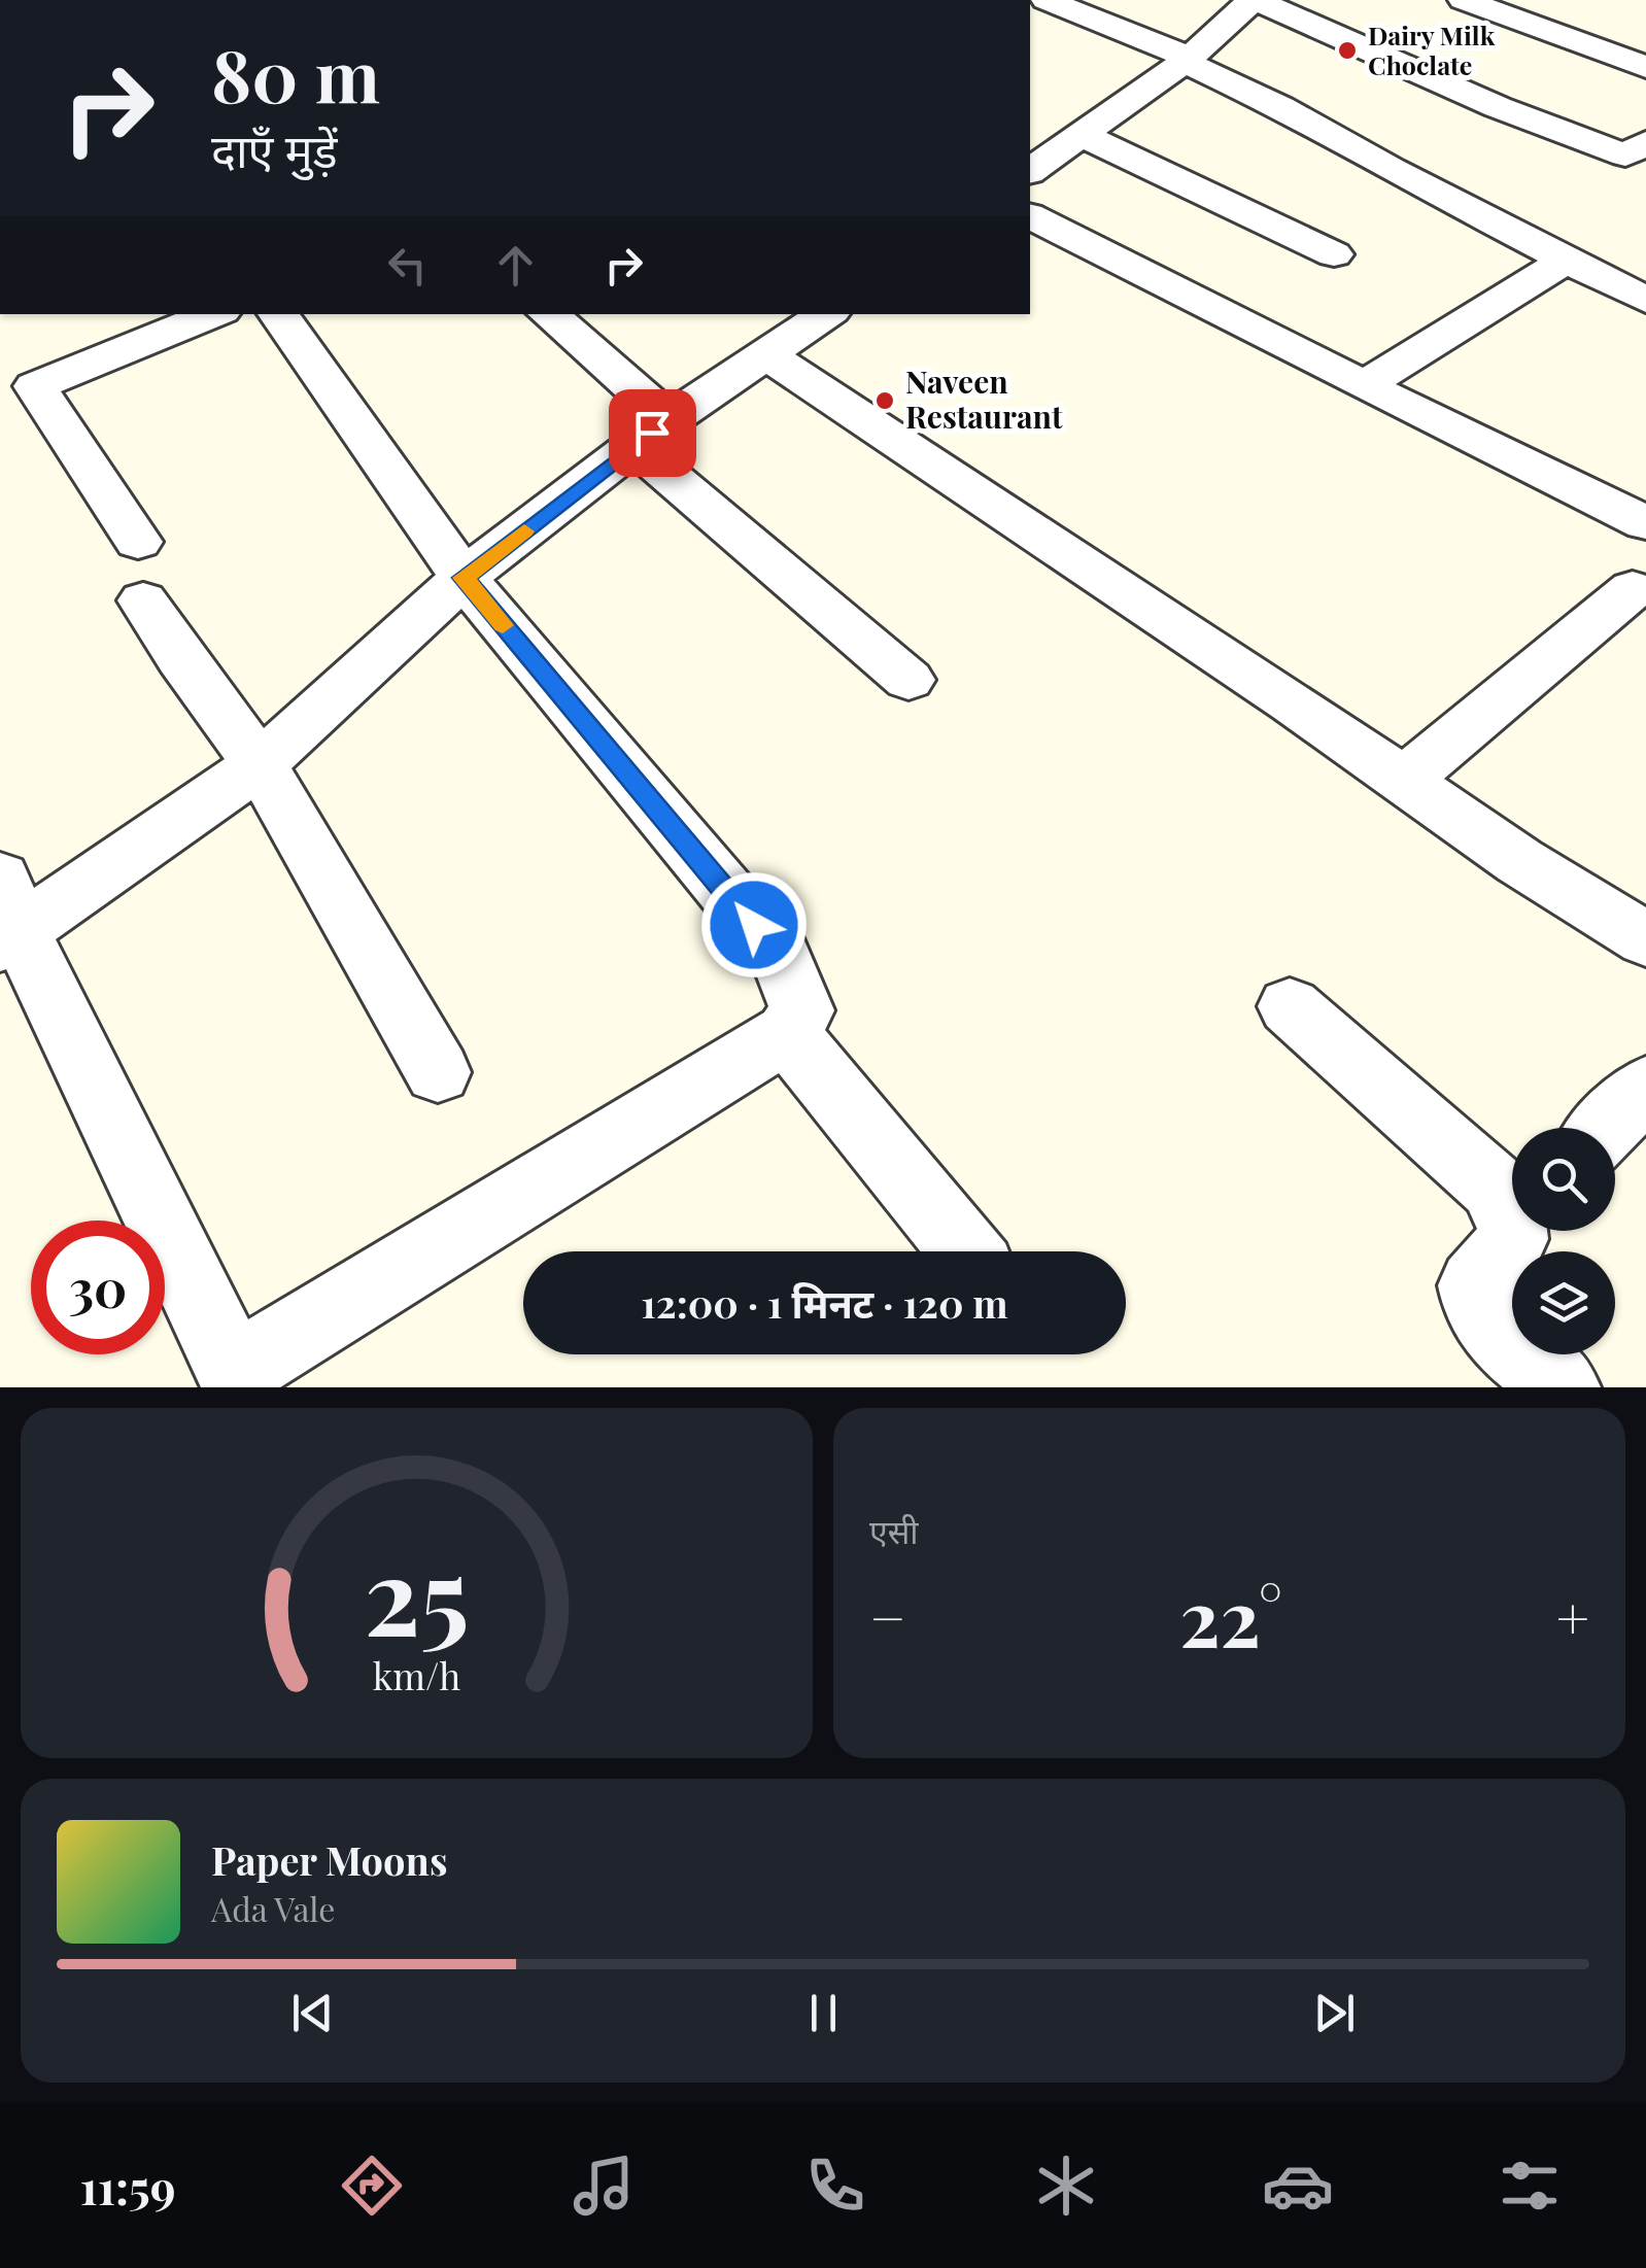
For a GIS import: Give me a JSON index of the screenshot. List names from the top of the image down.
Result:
{
  "places": ["Dairy Milk Choclate", "Naveen Restaurant"],
  "page": {
    "turn": ["80 m", "दाएँ मुड़ें"],
    "limit": "30",
    "trip": "12:00 · 1 मिनट · 120 m",
    "tile": "एसी",
    "heat": ["−", "22°", "+"],
    "song": ["Paper Moons", "Ada Vale"],
    "tabs": "11:59",
    "gauge": ["25", "km/h"]
  }
}
